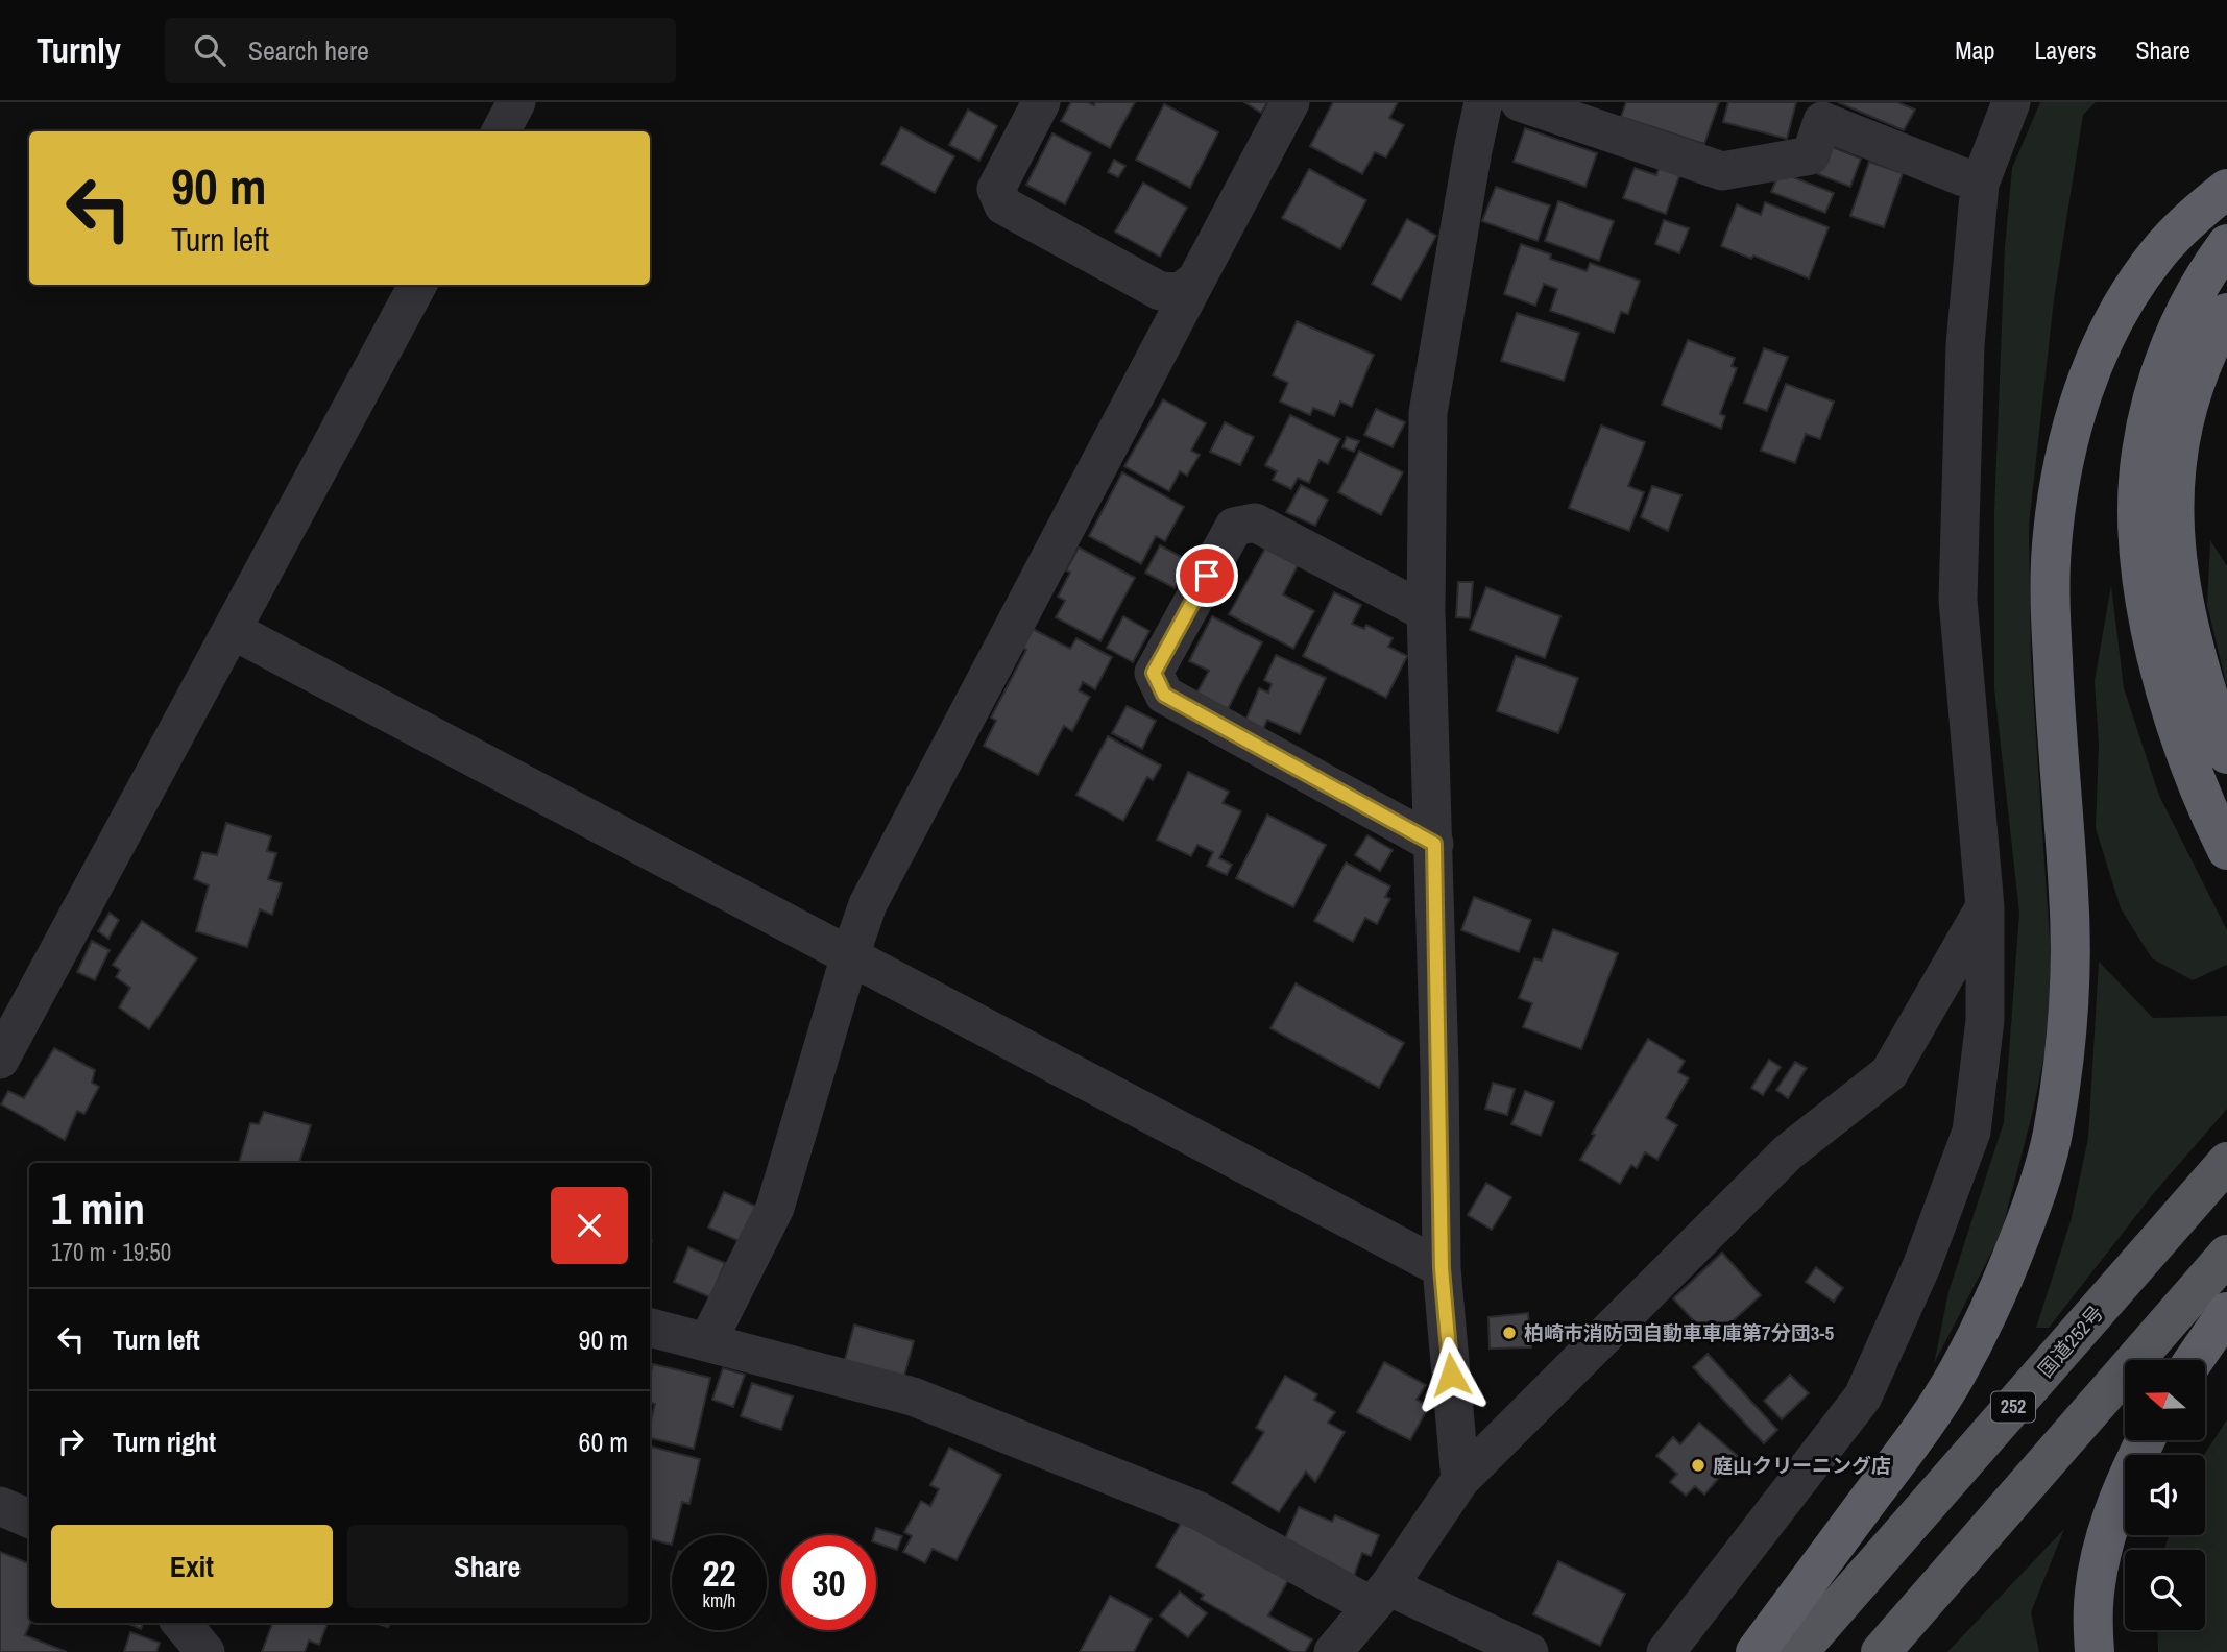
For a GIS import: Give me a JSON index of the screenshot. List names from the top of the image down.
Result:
{
  "streets": {
    "highway": ["国道252号", "252"]
  },
  "places": ["柏崎市消防団自動車車庫第7分団3-5", "庭山クリーニング店"],
  "north": "left",
  "page": {
    "header": "Turnly",
    "search": "Search here",
    "nav": ["Map", "Layers", "Share"],
    "turn": ["90 m", "Turn left"],
    "heading": ["1 min", "170 m · 19:50"],
    "list": [
      {
        "name": "Turn left",
        "value": "90 m"
      },
      {
        "name": "Turn right",
        "value": "60 m"
      }
    ],
    "buttons": ["Exit", "Share"],
    "speed": "22 km/h",
    "limit": "30"
  }
}
